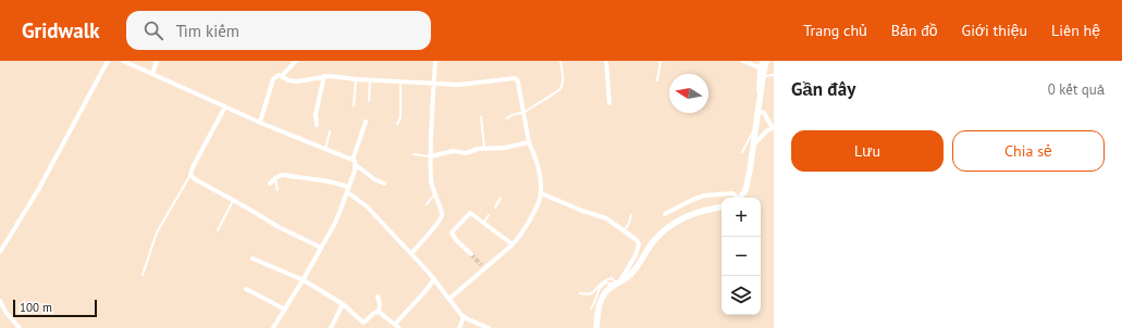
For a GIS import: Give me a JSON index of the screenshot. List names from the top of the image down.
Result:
{
  "scale_bar": "100 m",
  "north": "left",
  "page": {
    "header": "Gridwalk",
    "search": "Tìm kiếm",
    "nav": [
      "Trang chủ",
      "Bản đồ",
      "Giới thiệu",
      "Liên hệ"
    ],
    "heading": ["Gần đây", "0 kết quả"],
    "buttons": ["Lưu", "Chia sẻ"],
    "map_buttons": ["+", "−"],
    "scale": "100 m"
  }
}
